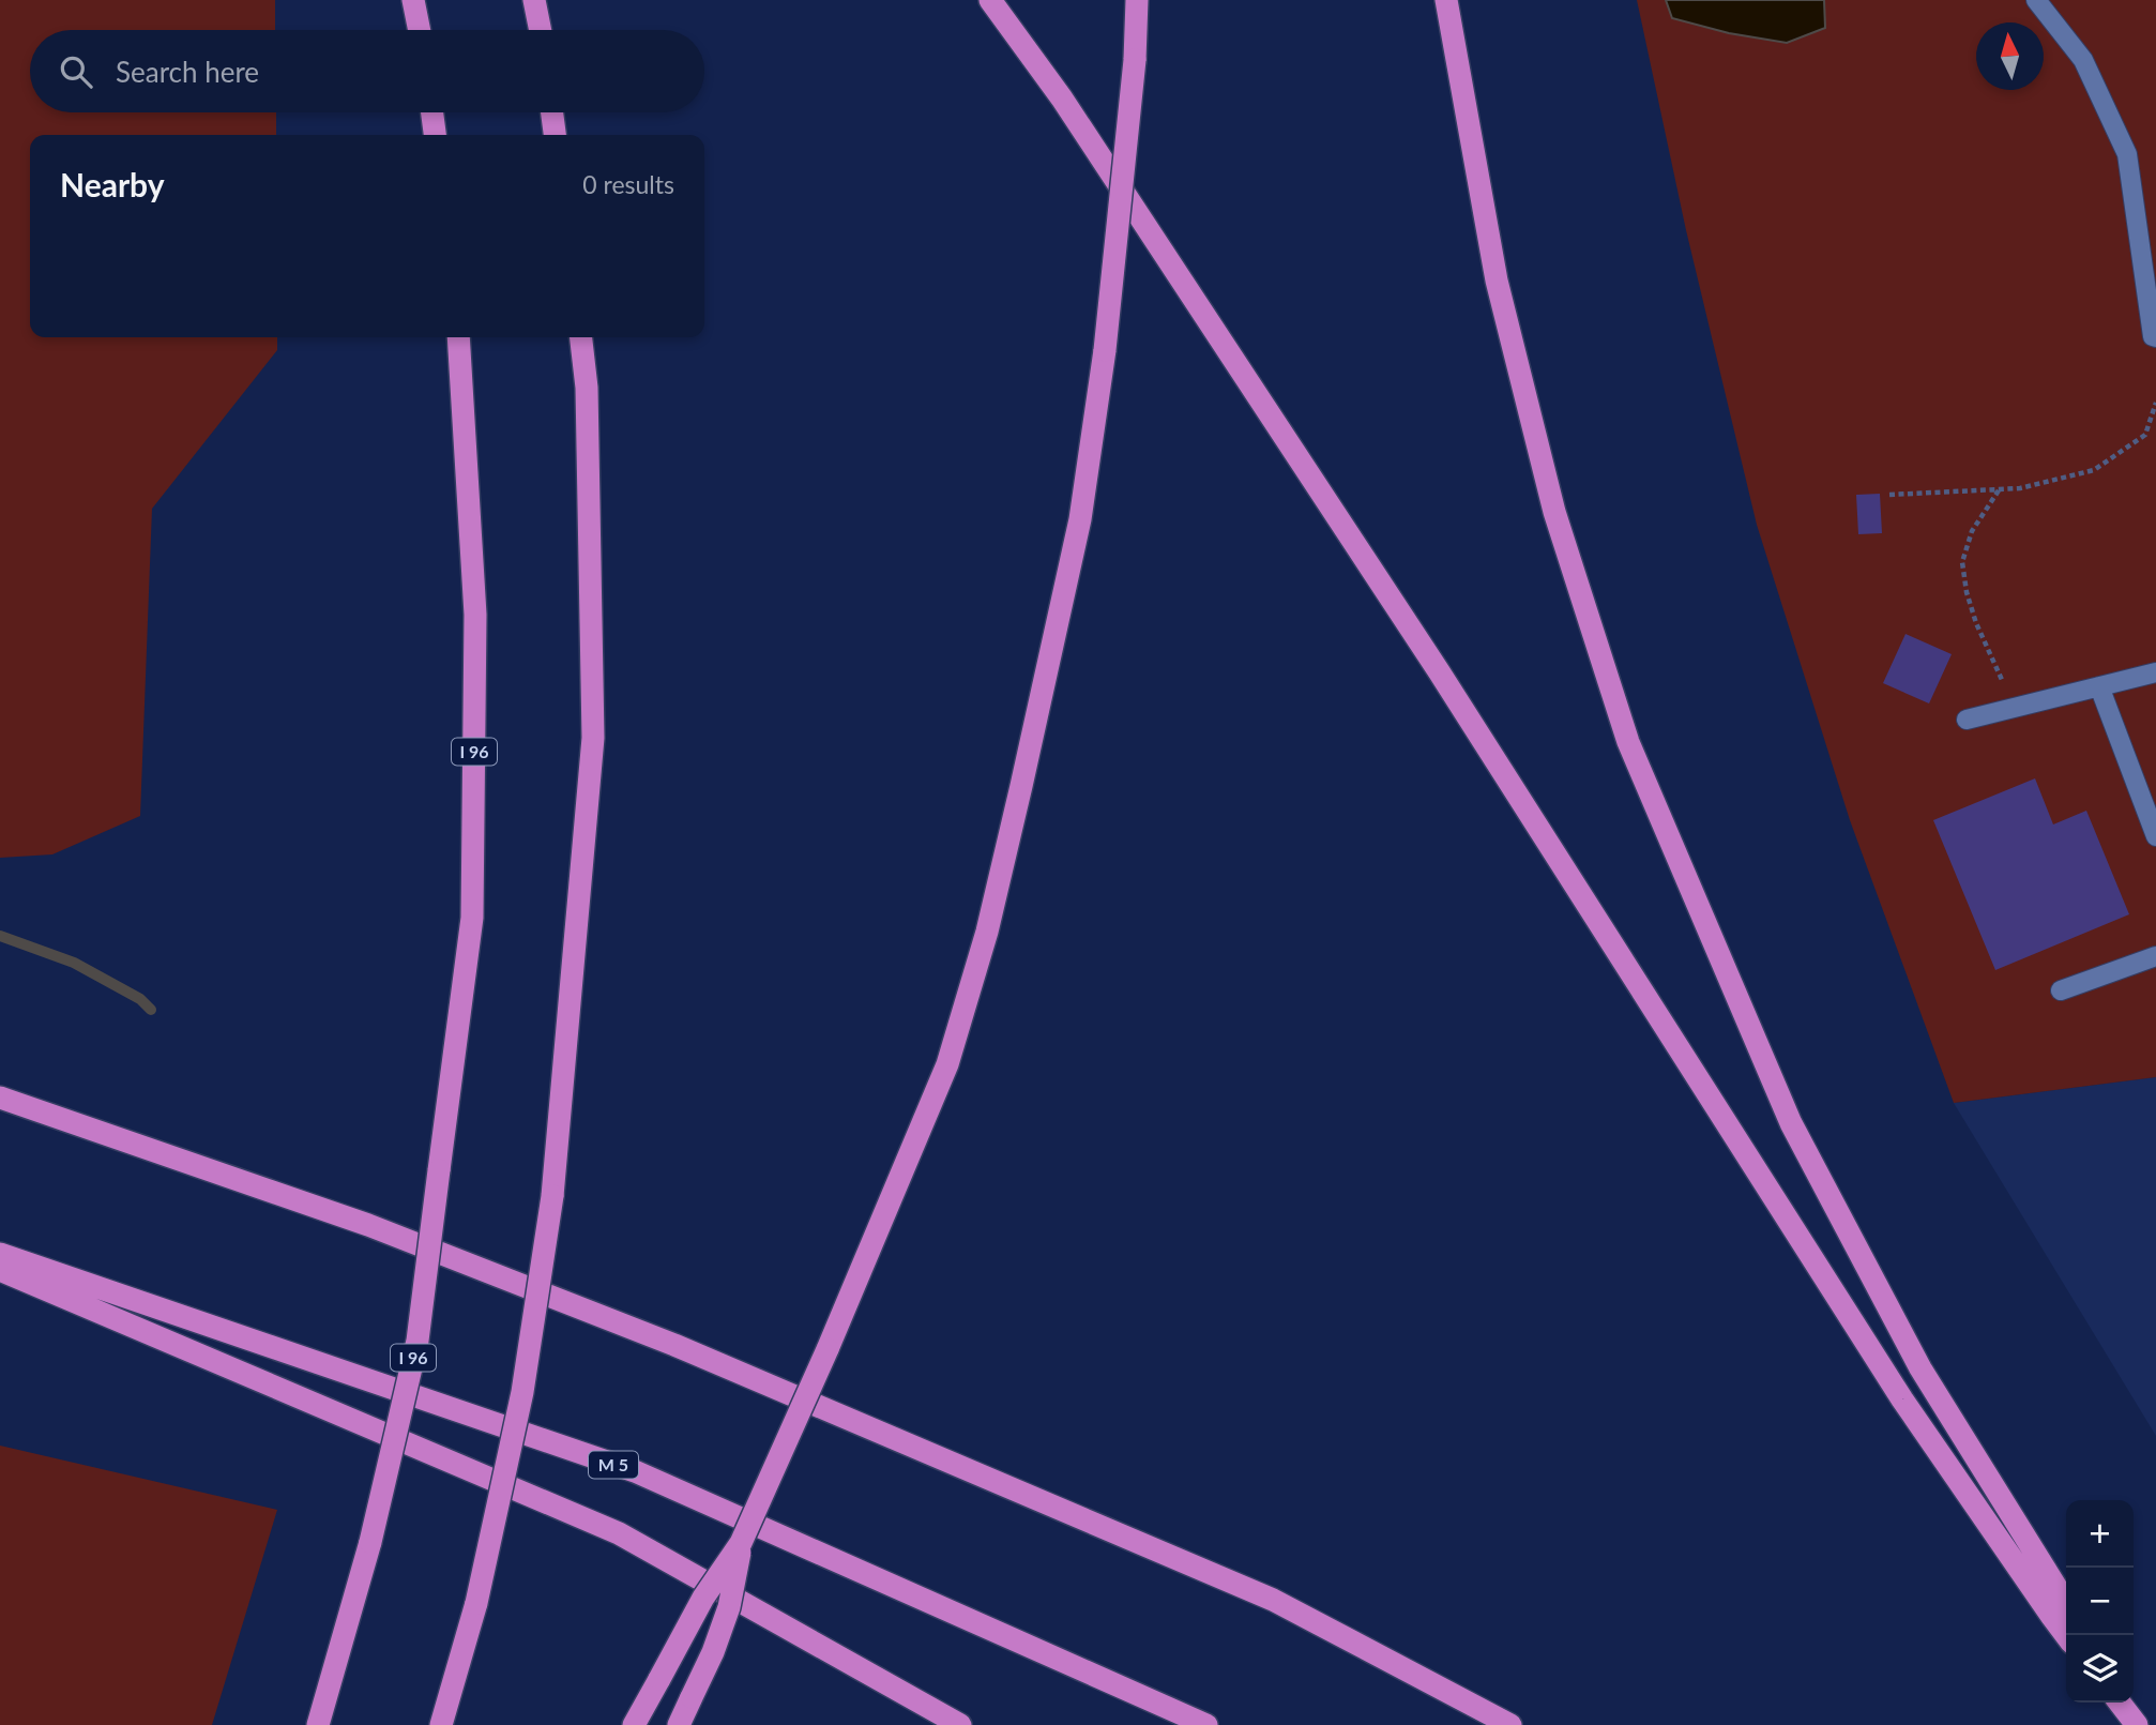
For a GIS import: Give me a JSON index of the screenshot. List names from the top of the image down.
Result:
{
  "streets": {
    "highway": ["I 96", "M 5"]
  },
  "north": "top",
  "page": {
    "search": "Search here",
    "heading": ["Nearby", "0 results"],
    "map_buttons": ["+", "−"]
  }
}
